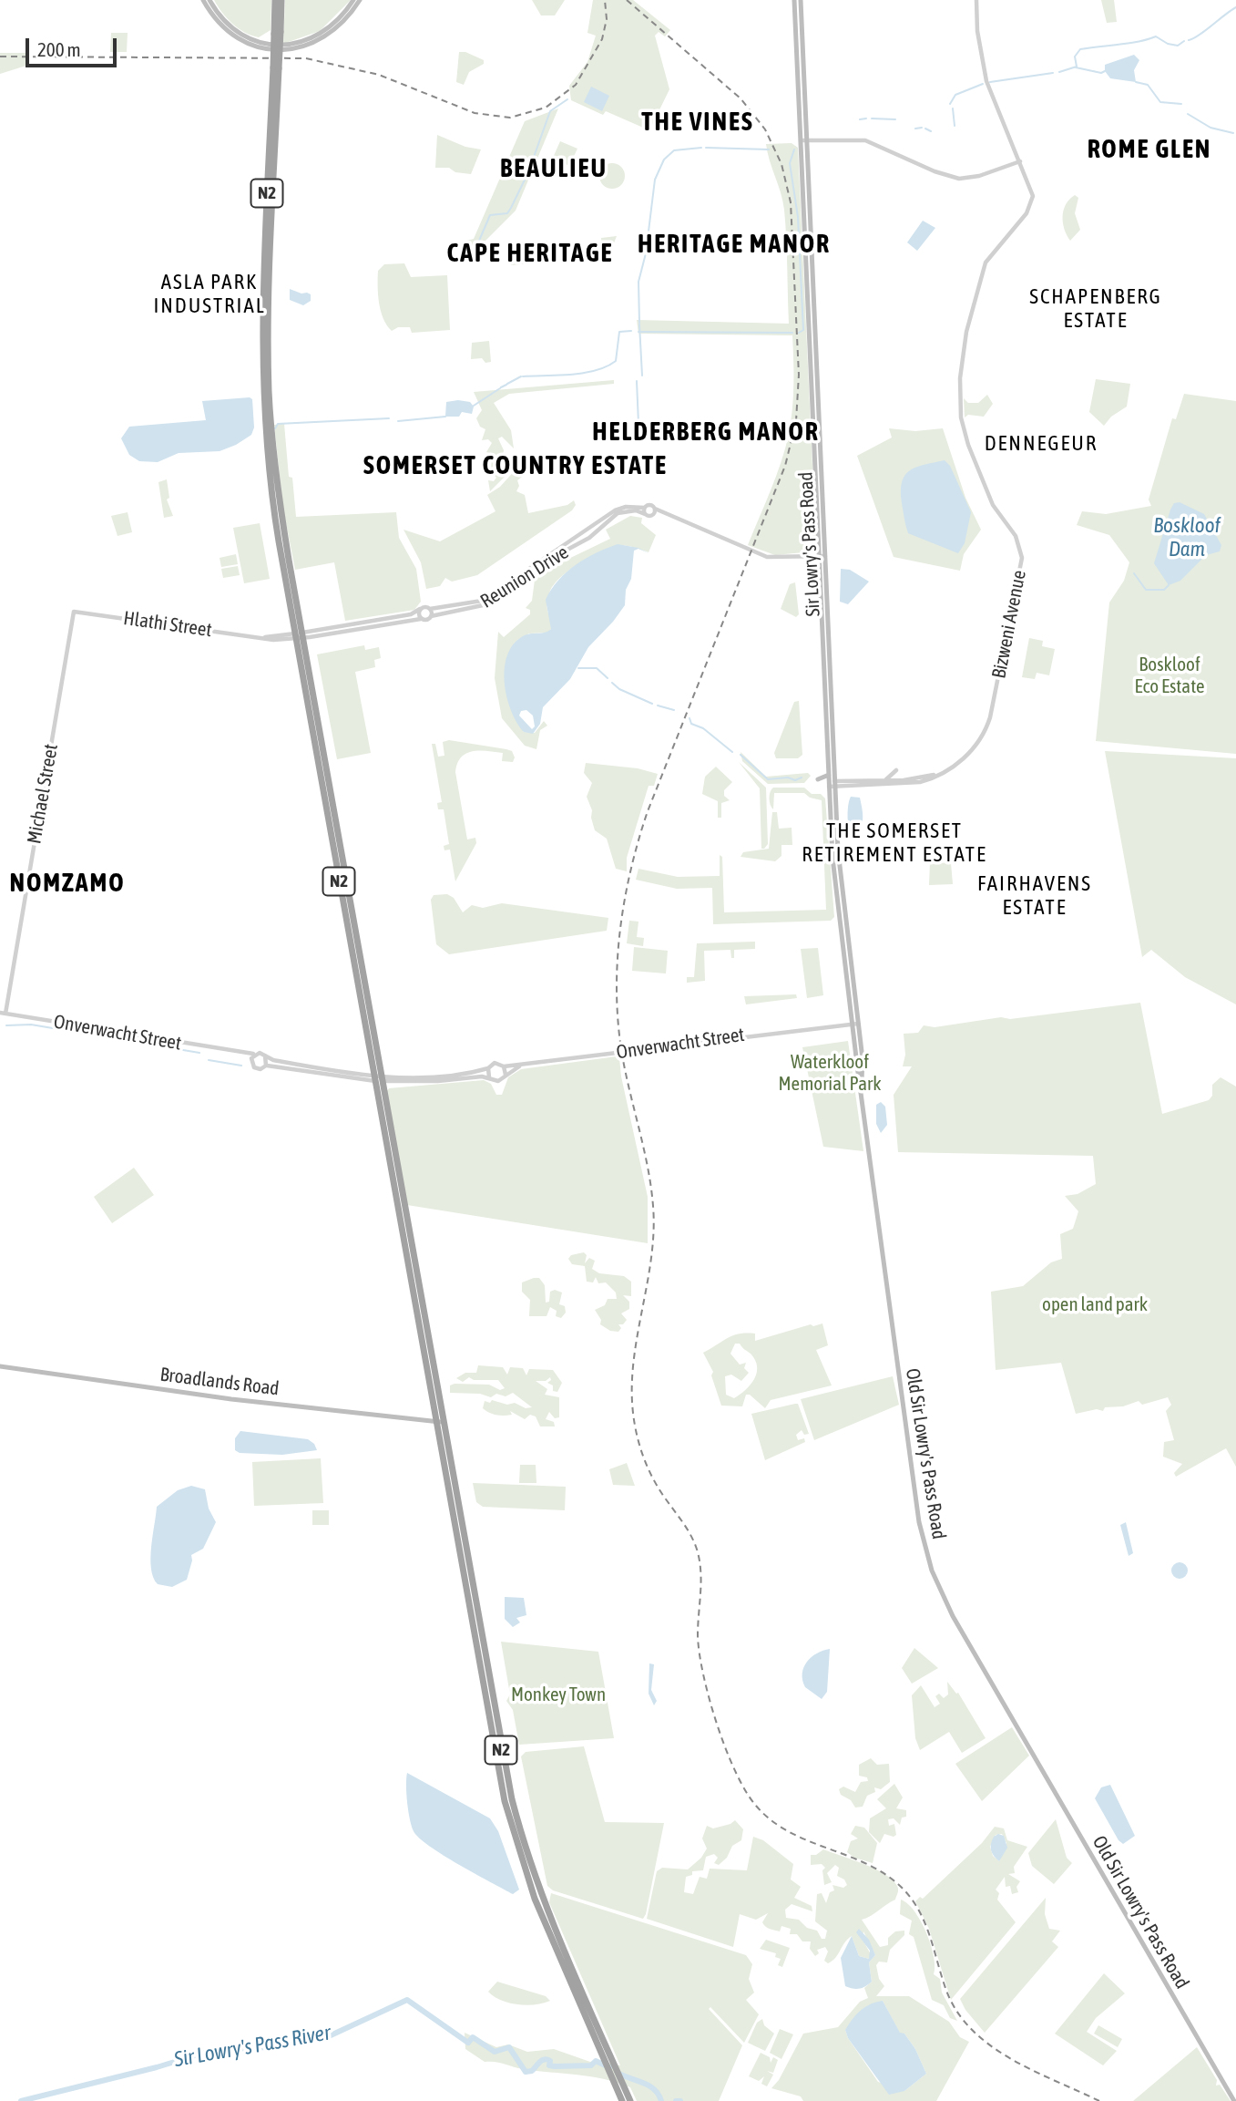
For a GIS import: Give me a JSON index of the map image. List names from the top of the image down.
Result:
{
  "streets": {
    "highway": ["N2"],
    "main road": ["Sir Lowry's Pass Road", "Broadlands Road", "Old Sir Lowry's Pass Road"],
    "street": [
      "Reunion Drive",
      "Hlathi Street",
      "Bizweni Avenue",
      "Michael Street",
      "Onverwacht Street"
    ]
  },
  "crossings": [
    ["N2", "Hlathi Street"],
    ["N2", "Broadlands Road"],
    ["Sir Lowry's Pass Road", "Bizweni Avenue"],
    ["Sir Lowry's Pass Road", "Onverwacht Street"],
    ["Sir Lowry's Pass Road", "Old Sir Lowry's Pass Road"],
    ["Hlathi Street", "Michael Street"],
    ["Michael Street", "Onverwacht Street"]
  ],
  "districts": [
    "THE VINES",
    "ROME GLEN",
    "BEAULIEU",
    "HERITAGE MANOR",
    "CAPE HERITAGE",
    "ASLA PARK INDUSTRIAL",
    "SCHAPENBERG ESTATE",
    "HELDERBERG MANOR",
    "DENNEGEUR",
    "SOMERSET COUNTRY ESTATE",
    "THE SOMERSET RETIREMENT ESTATE",
    "NOMZAMO",
    "FAIRHAVENS ESTATE"
  ],
  "water": ["Boskloof Dam", "Sir Lowry's Pass River"],
  "parks": [
    "Boskloof Eco Estate",
    "Waterkloof Memorial Park",
    "open land park",
    "Monkey Town"
  ],
  "scale_bar": "200 m"
}
